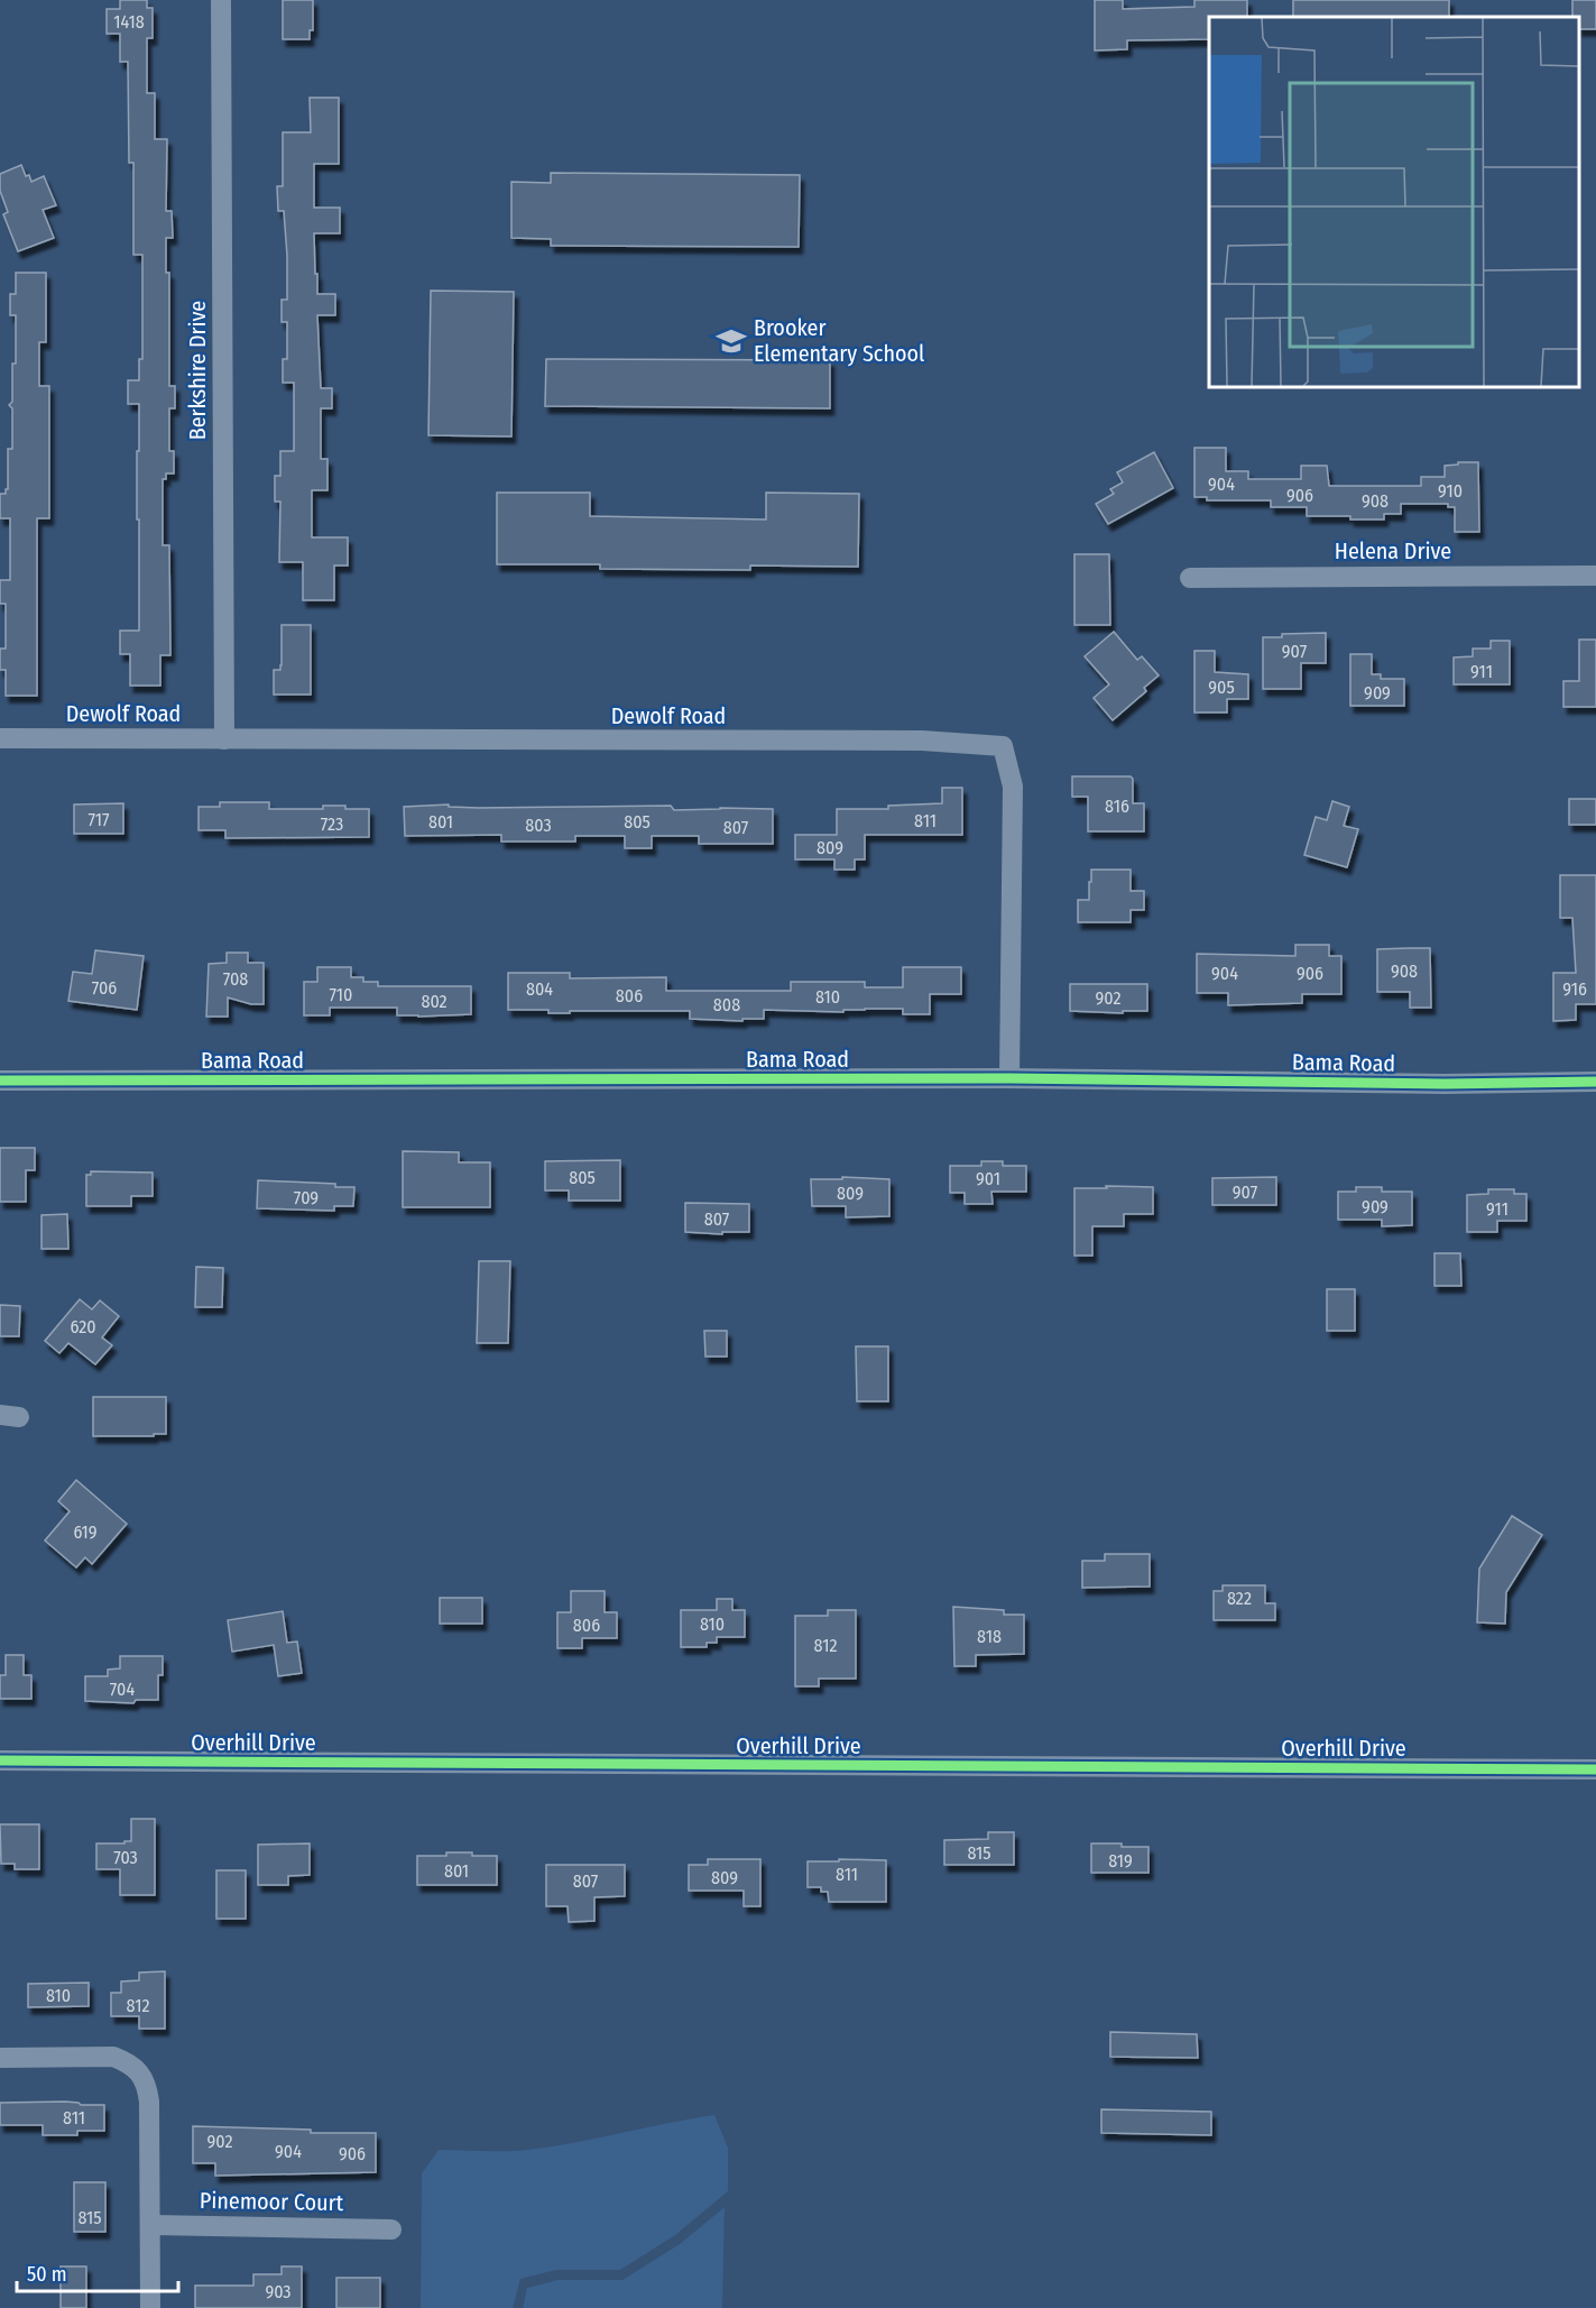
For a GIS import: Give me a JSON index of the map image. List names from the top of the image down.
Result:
{
  "streets": {
    "street": [
      "Berkshire Drive",
      "Helena Drive",
      "Dewolf Road",
      "Bama Road",
      "Overhill Drive",
      "Pinemoor Court"
    ]
  },
  "crossings": [
    ["Berkshire Drive", "Dewolf Road"],
    ["Dewolf Road", "Bama Road"]
  ],
  "places": {
    "school or university": ["Brooker Elementary School"]
  },
  "house_numbers": [
    "1418",
    "904",
    "910",
    "906",
    "908",
    "907",
    "911",
    "905",
    "909",
    "816",
    "717",
    "811",
    "801",
    "805",
    "723",
    "803",
    "807",
    "809",
    "908",
    "904",
    "906",
    "708",
    "706",
    "804",
    "916",
    "710",
    "806",
    "810",
    "902",
    "802",
    "808",
    "805",
    "901",
    "907",
    "809",
    "709",
    "909",
    "911",
    "807",
    "620",
    "619",
    "822",
    "810",
    "806",
    "818",
    "812",
    "704",
    "815",
    "703",
    "819",
    "801",
    "811",
    "809",
    "807",
    "810",
    "812",
    "811",
    "902",
    "904",
    "906",
    "815",
    "903"
  ],
  "scale_bar": "50 m"
}
